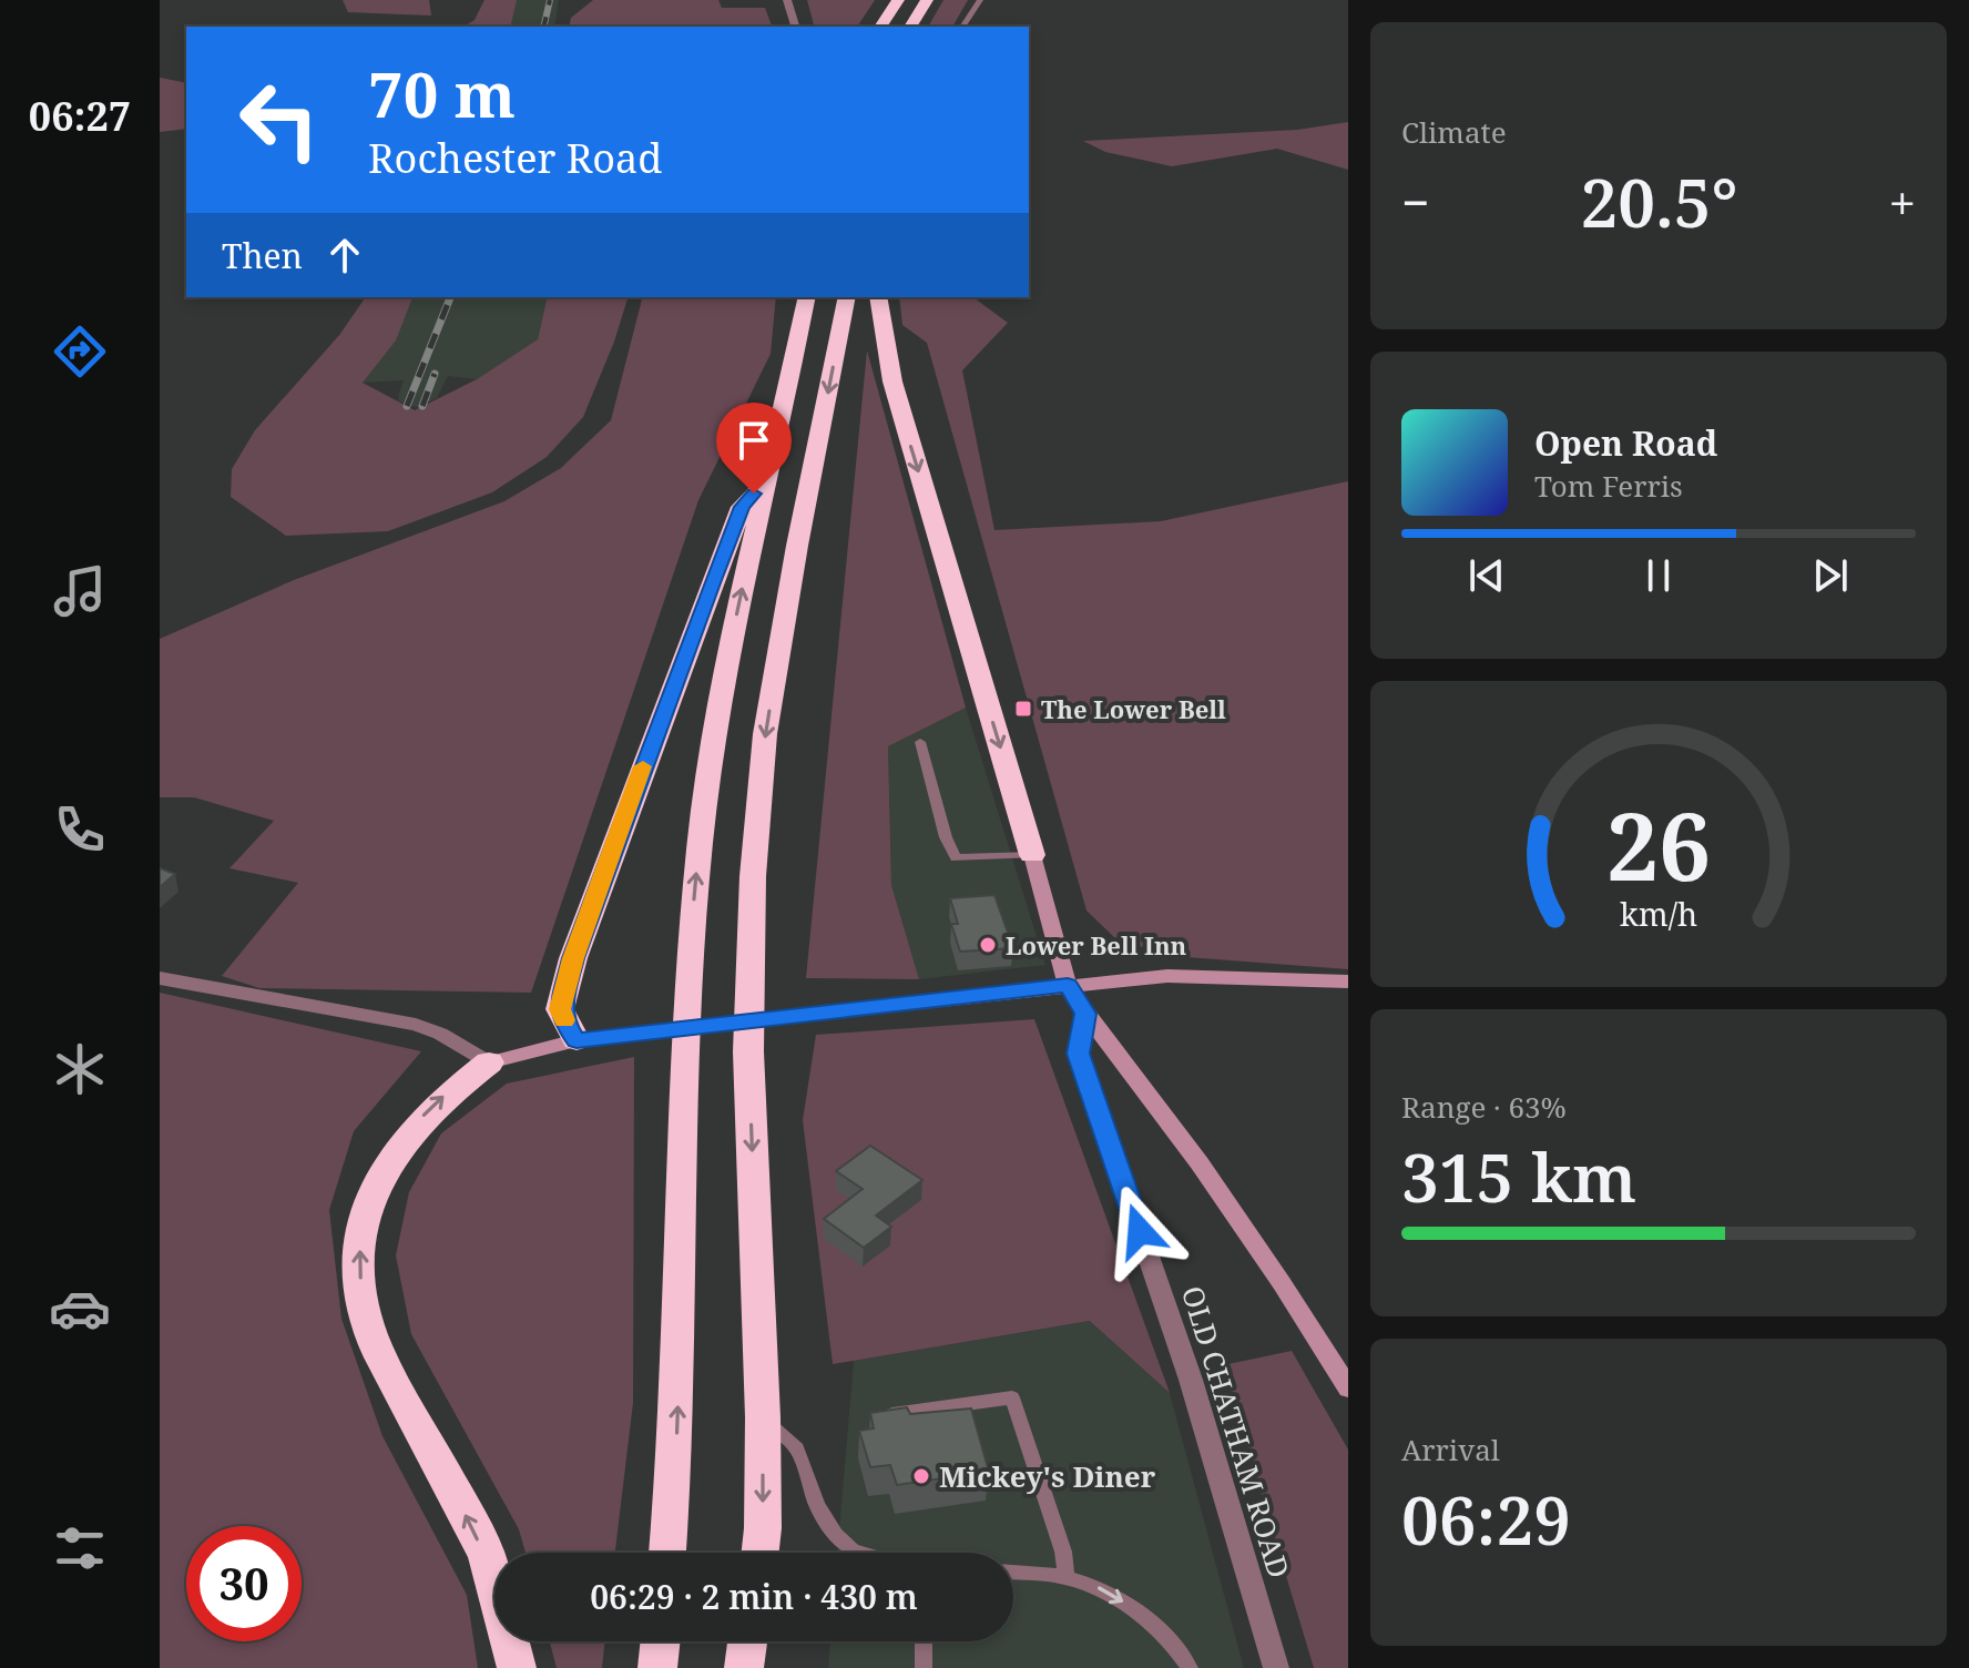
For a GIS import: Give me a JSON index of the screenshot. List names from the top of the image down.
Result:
{
  "streets": {
    "street": ["OLD CHATHAM ROAD"]
  },
  "places": {
    "transit": ["The Lower Bell"],
    "other": ["Lower Bell Inn", "Mickey's Diner"]
  },
  "page": {
    "tabs": "06:27",
    "tile": [
      "Climate",
      ["Range · 63%", "315 km"],
      ["Arrival", "06:29"]
    ],
    "turn": ["70 m", "Rochester Road"],
    "heat": ["−", "20.5°", "+"],
    "then": "Then",
    "song": ["Open Road", "Tom Ferris"],
    "limit": "30",
    "trip": "06:29 · 2 min · 430 m",
    "gauge": ["26", "km/h"]
  }
}
